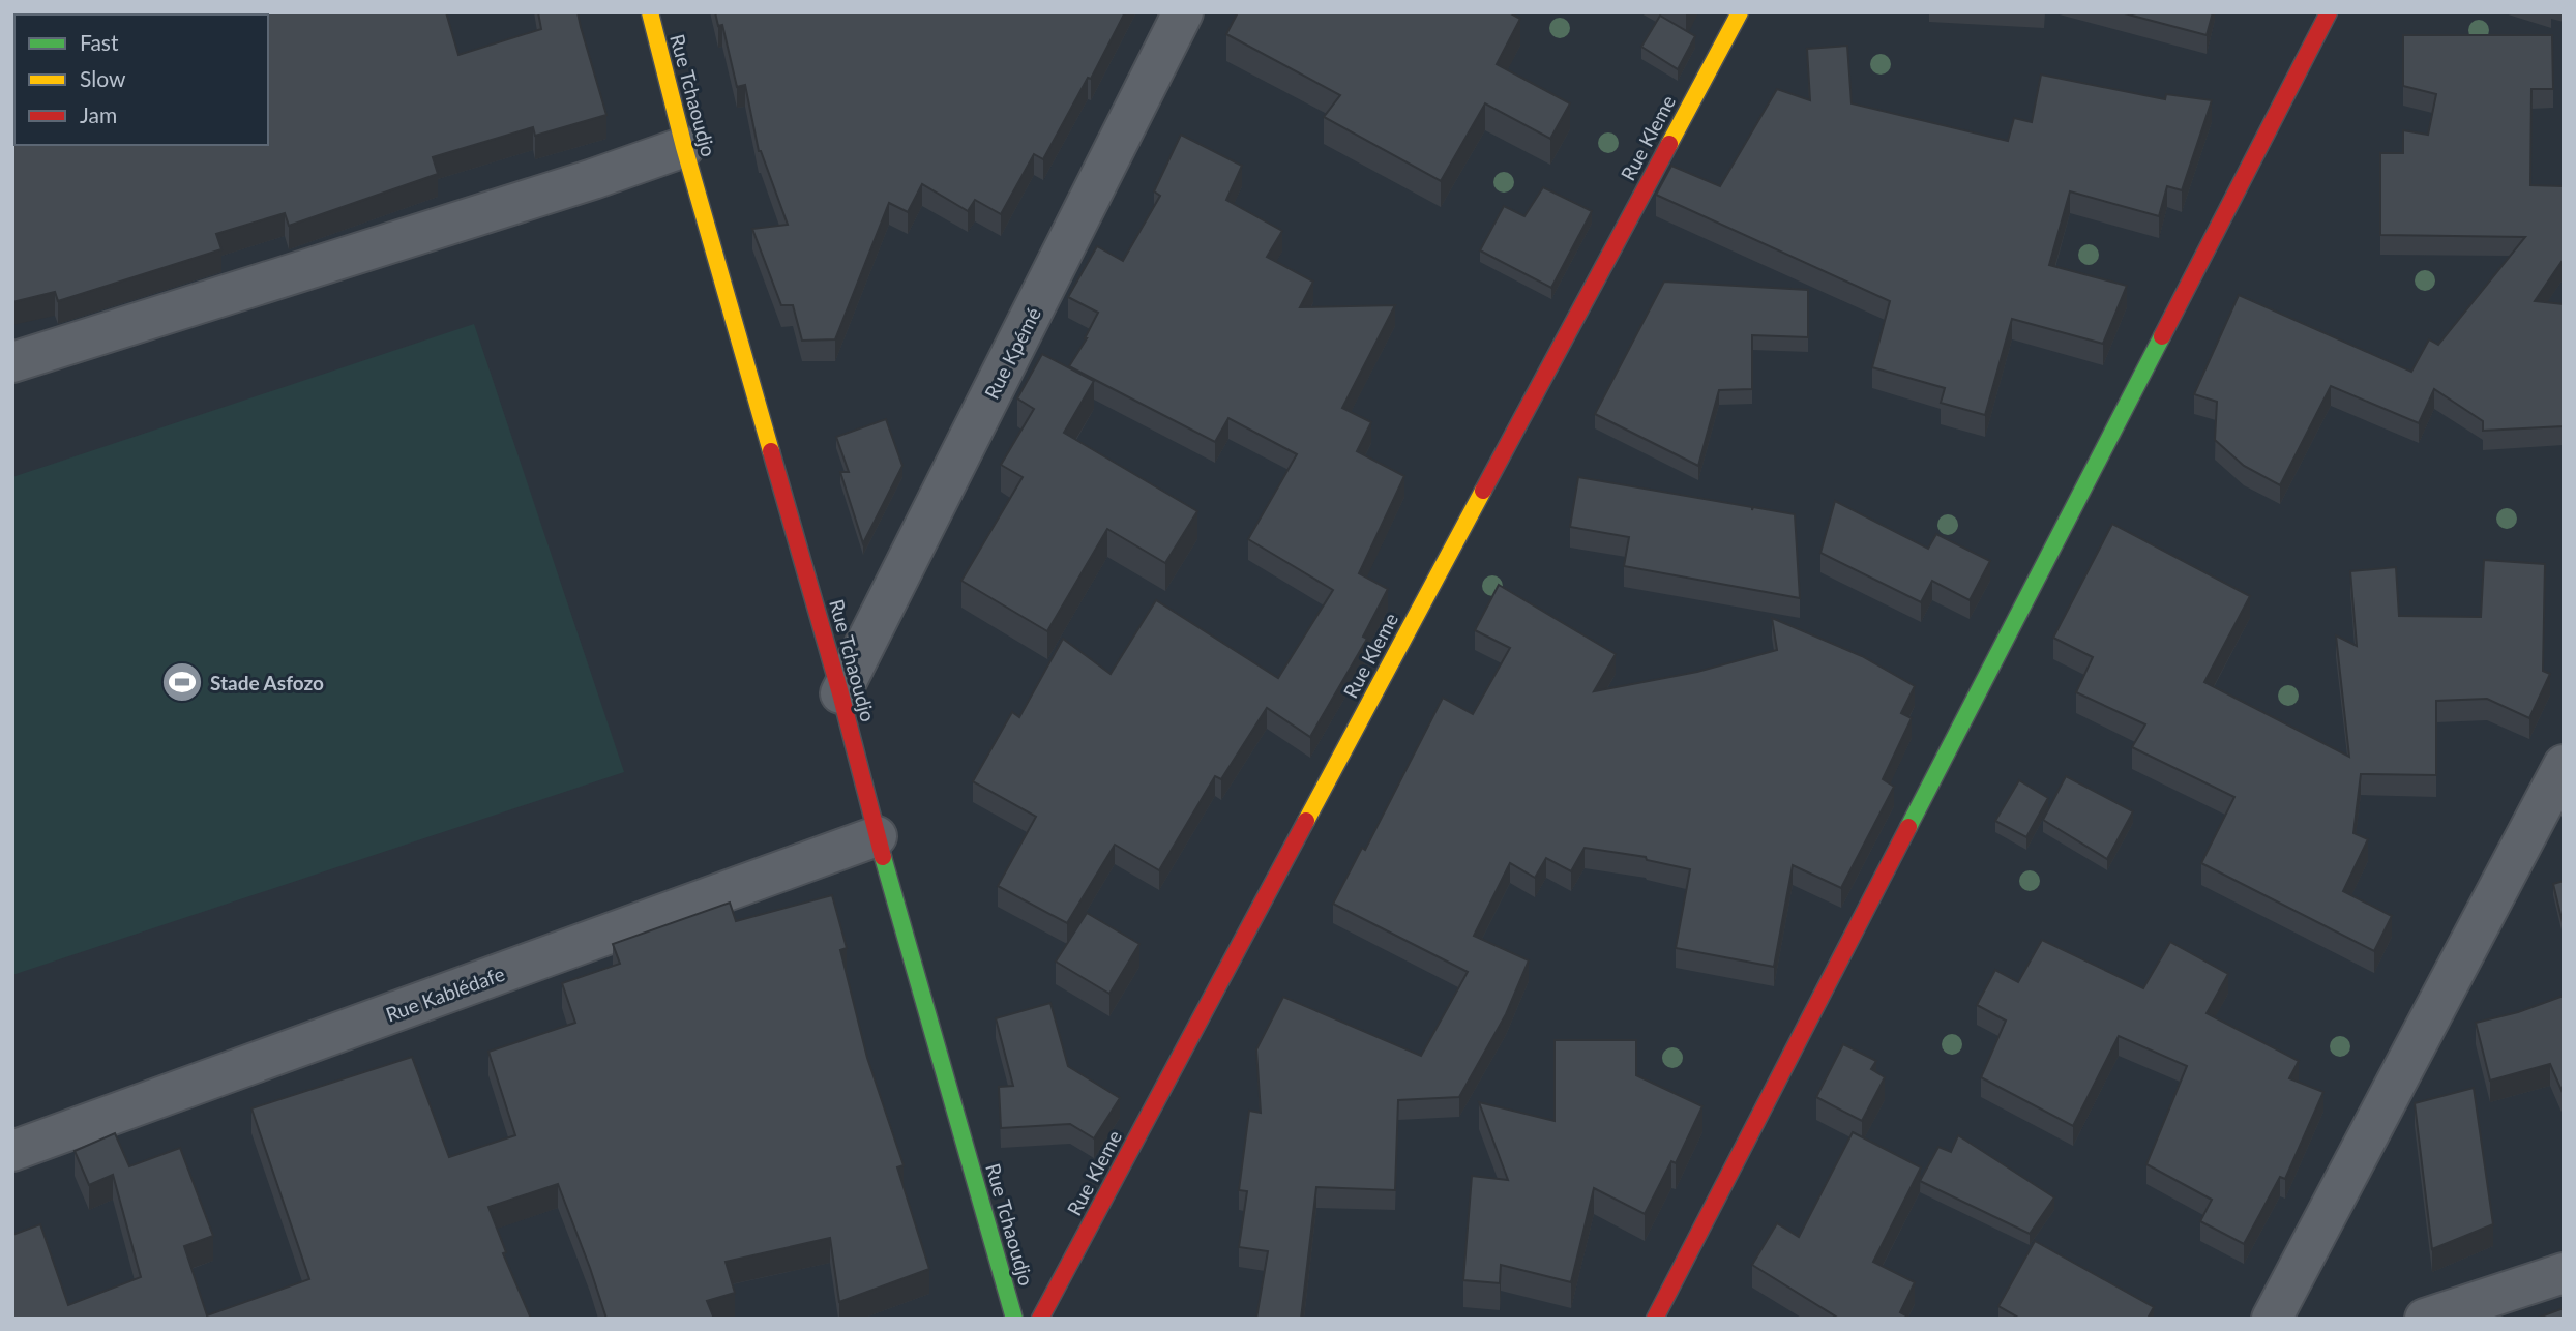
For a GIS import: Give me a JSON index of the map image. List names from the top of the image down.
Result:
{
  "streets": {
    "street": [
      "Rue Tchaoudjo",
      "Rue Kleme",
      "Rue Kpémé",
      "Rue Kablédafe"
    ]
  },
  "crossings": [
    ["Rue Tchaoudjo", "Rue Kpémé"],
    ["Rue Tchaoudjo", "Rue Kablédafe"]
  ],
  "places": {
    "sports": ["Stade Asfozo"]
  },
  "legend": ["Fast", "Slow", "Jam"]
}
